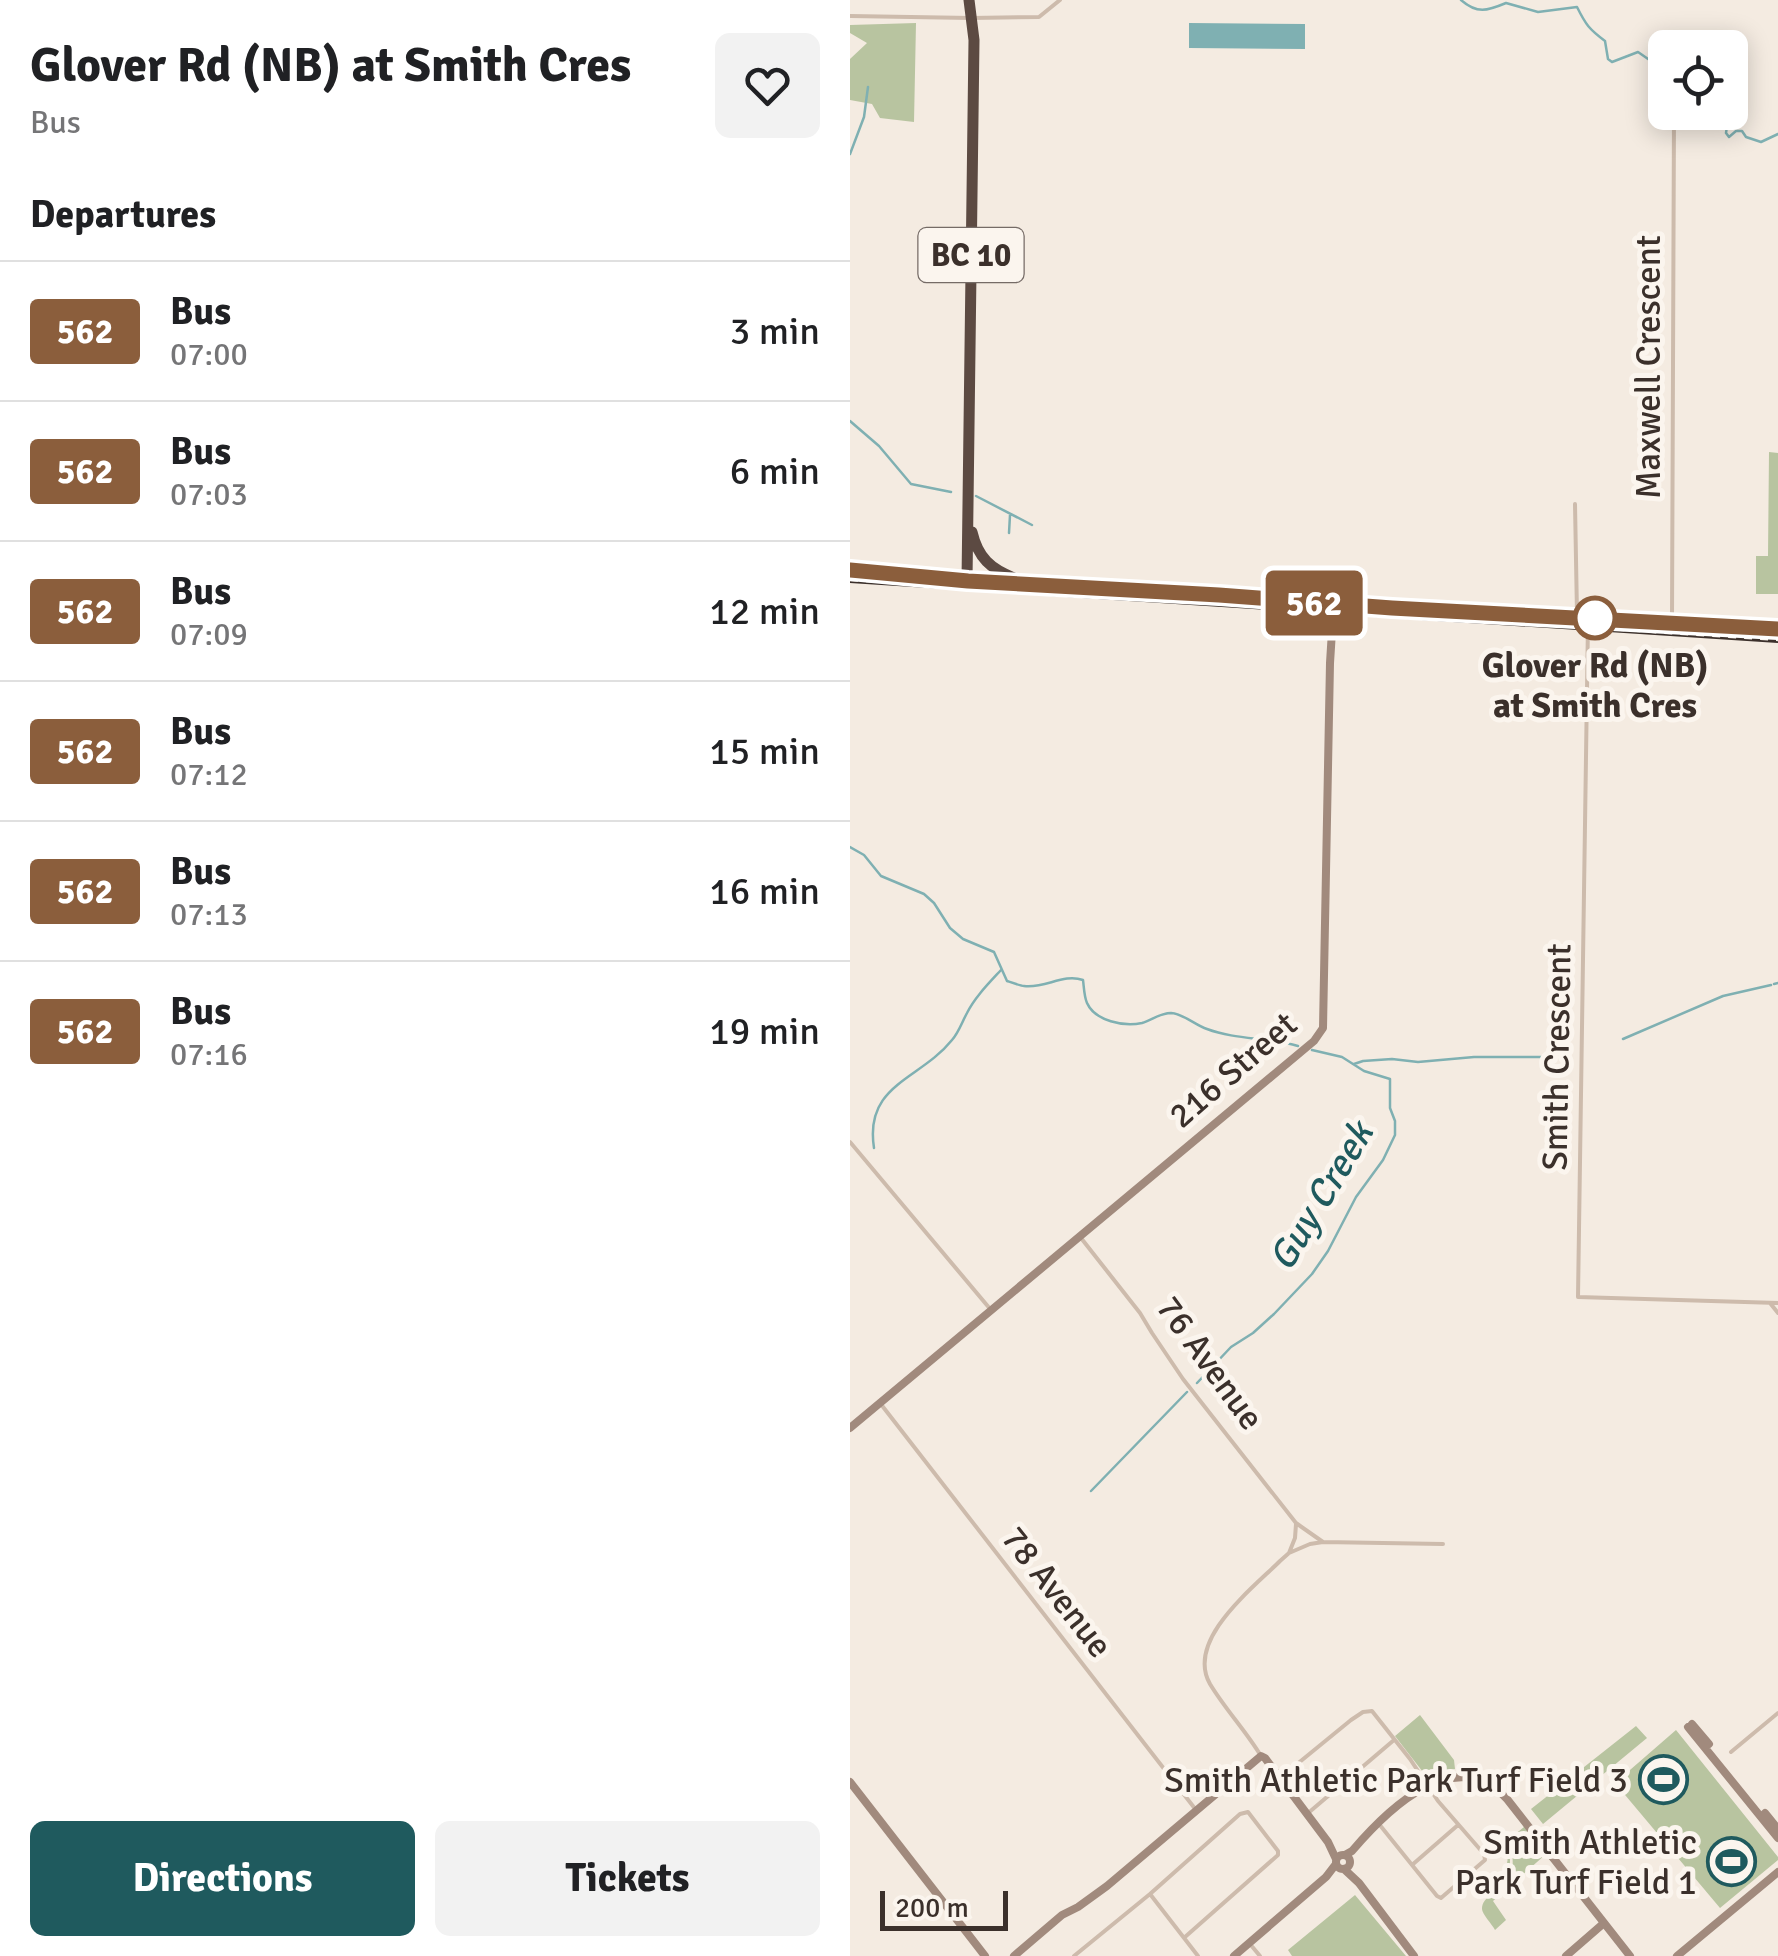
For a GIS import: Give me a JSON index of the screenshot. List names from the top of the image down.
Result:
{
  "streets": {
    "highway": ["BC 10"],
    "main road": ["216 Street"],
    "street": [
      "Maxwell Crescent",
      "Smith Crescent",
      "76 Avenue",
      "78 Avenue"
    ]
  },
  "crossings": [
    ["216 Street", "76 Avenue"],
    ["216 Street", "78 Avenue"]
  ],
  "water": ["Guy Creek"],
  "places": {
    "other": ["Glover Rd (NB) at Smith Cres"],
    "sports": ["Smith Athletic Park Turf Field 3", "Smith Athletic Park Turf Field 1"]
  },
  "lines": ["bus line 562"],
  "scale_bar": "200 m",
  "page": {
    "heading": [
      ["Glover Rd (NB) at Smith Cres", "Bus"],
      "Departures"
    ],
    "on_map": "562",
    "list": [
      {
        "mark": "562",
        "name": "Bus",
        "note": "07:00",
        "value": "3 min"
      },
      {
        "mark": "562",
        "name": "Bus",
        "note": "07:03",
        "value": "6 min"
      },
      {
        "mark": "562",
        "name": "Bus",
        "note": "07:09",
        "value": "12 min"
      },
      {
        "mark": "562",
        "name": "Bus",
        "note": "07:12",
        "value": "15 min"
      },
      {
        "mark": "562",
        "name": "Bus",
        "note": "07:13",
        "value": "16 min"
      },
      {
        "mark": "562",
        "name": "Bus",
        "note": "07:16",
        "value": "19 min"
      }
    ],
    "buttons": ["Directions", "Tickets"],
    "scale": "200 m"
  }
}
